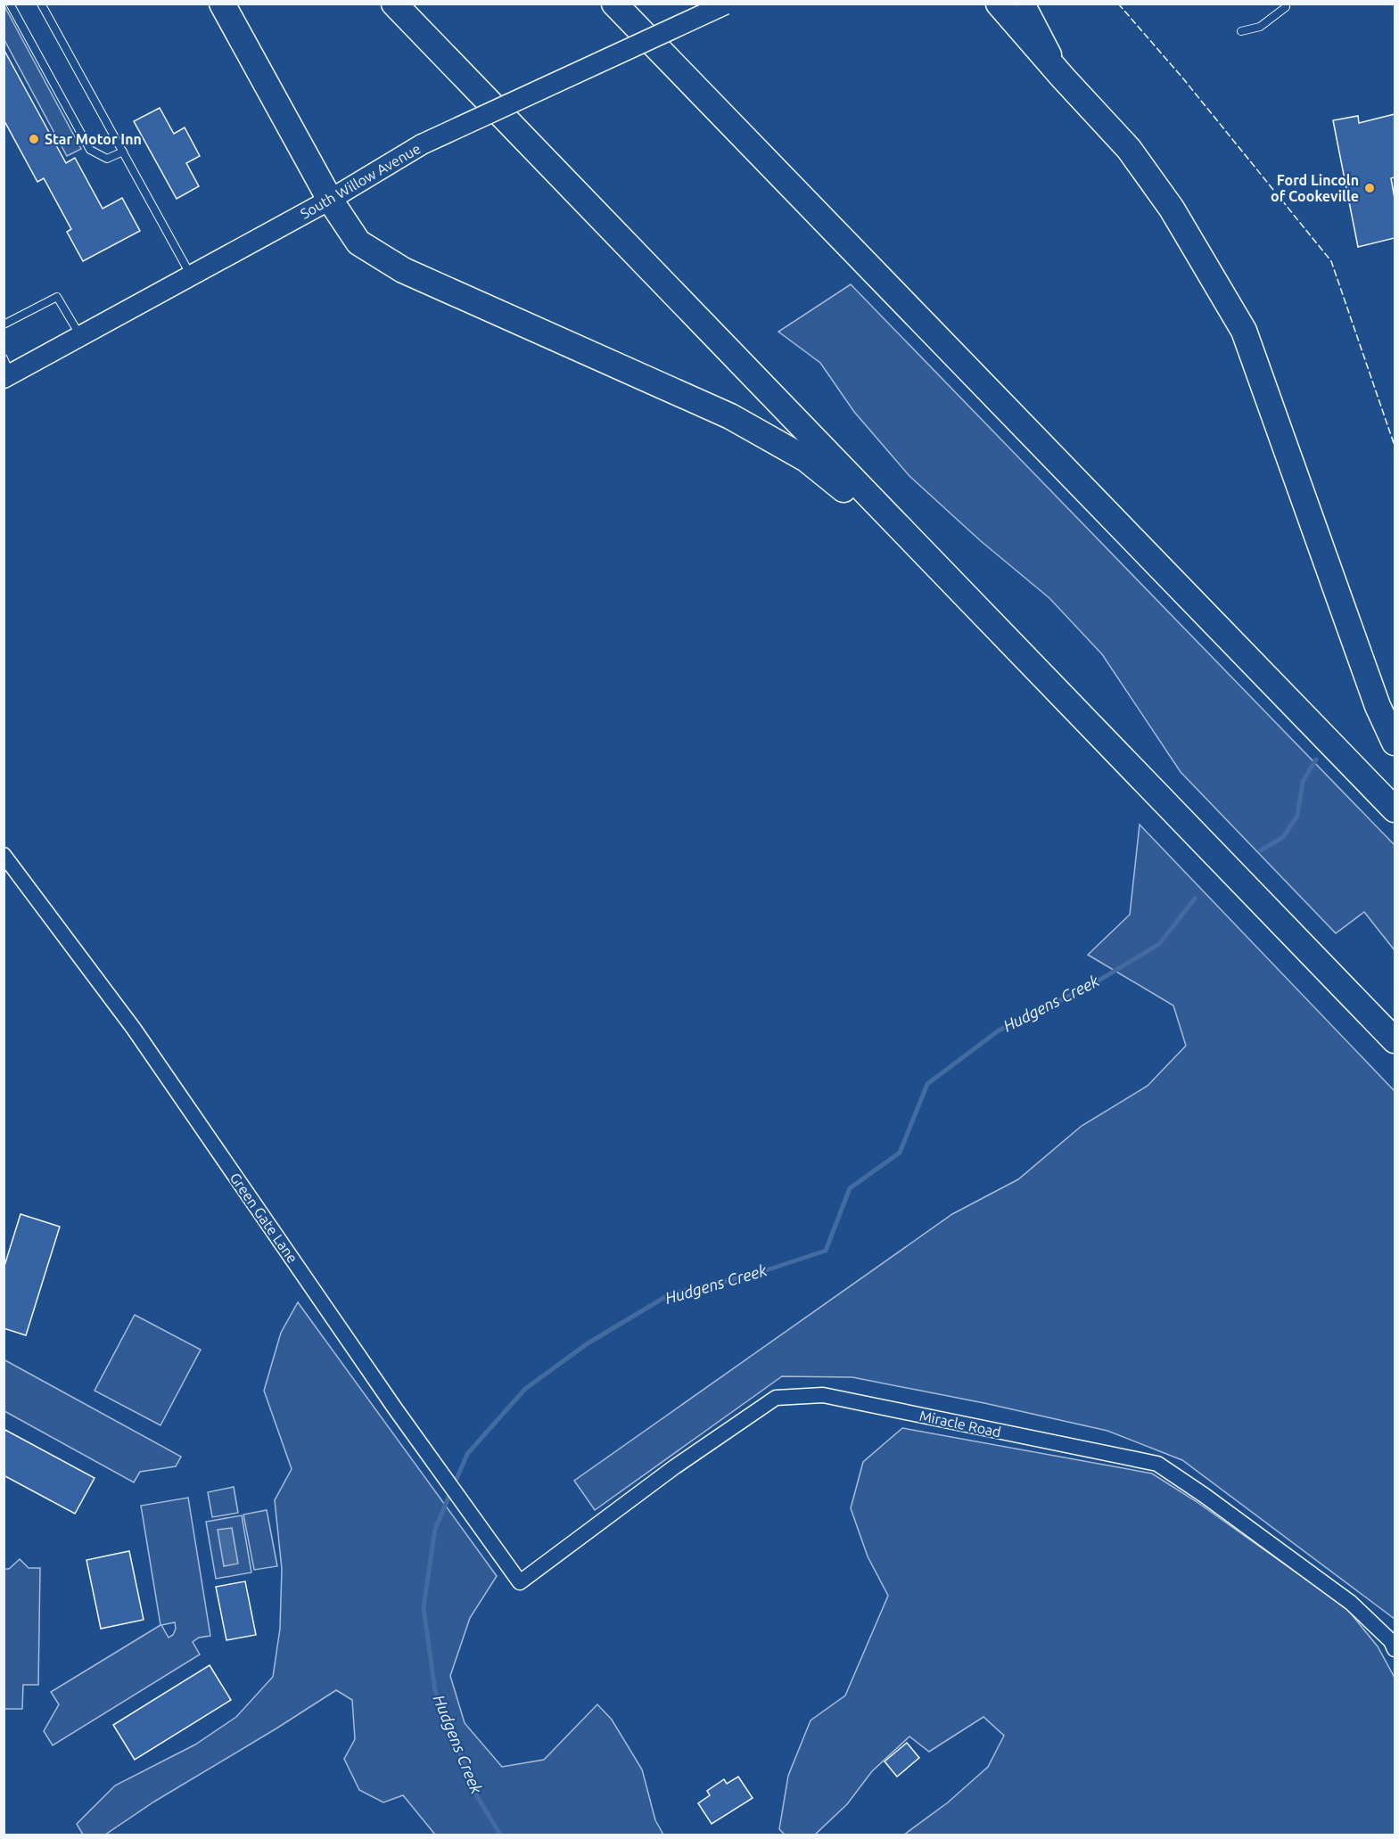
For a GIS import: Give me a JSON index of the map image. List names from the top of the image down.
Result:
{
  "streets": {
    "main road": ["South Willow Avenue"],
    "street": ["Green Gate Lane", "Miracle Road"]
  },
  "crossings": [
    ["Green Gate Lane", "Miracle Road"]
  ],
  "water": ["Hudgens Creek"],
  "places": ["Star Motor Inn", "Ford Lincoln of Cookeville"]
}
